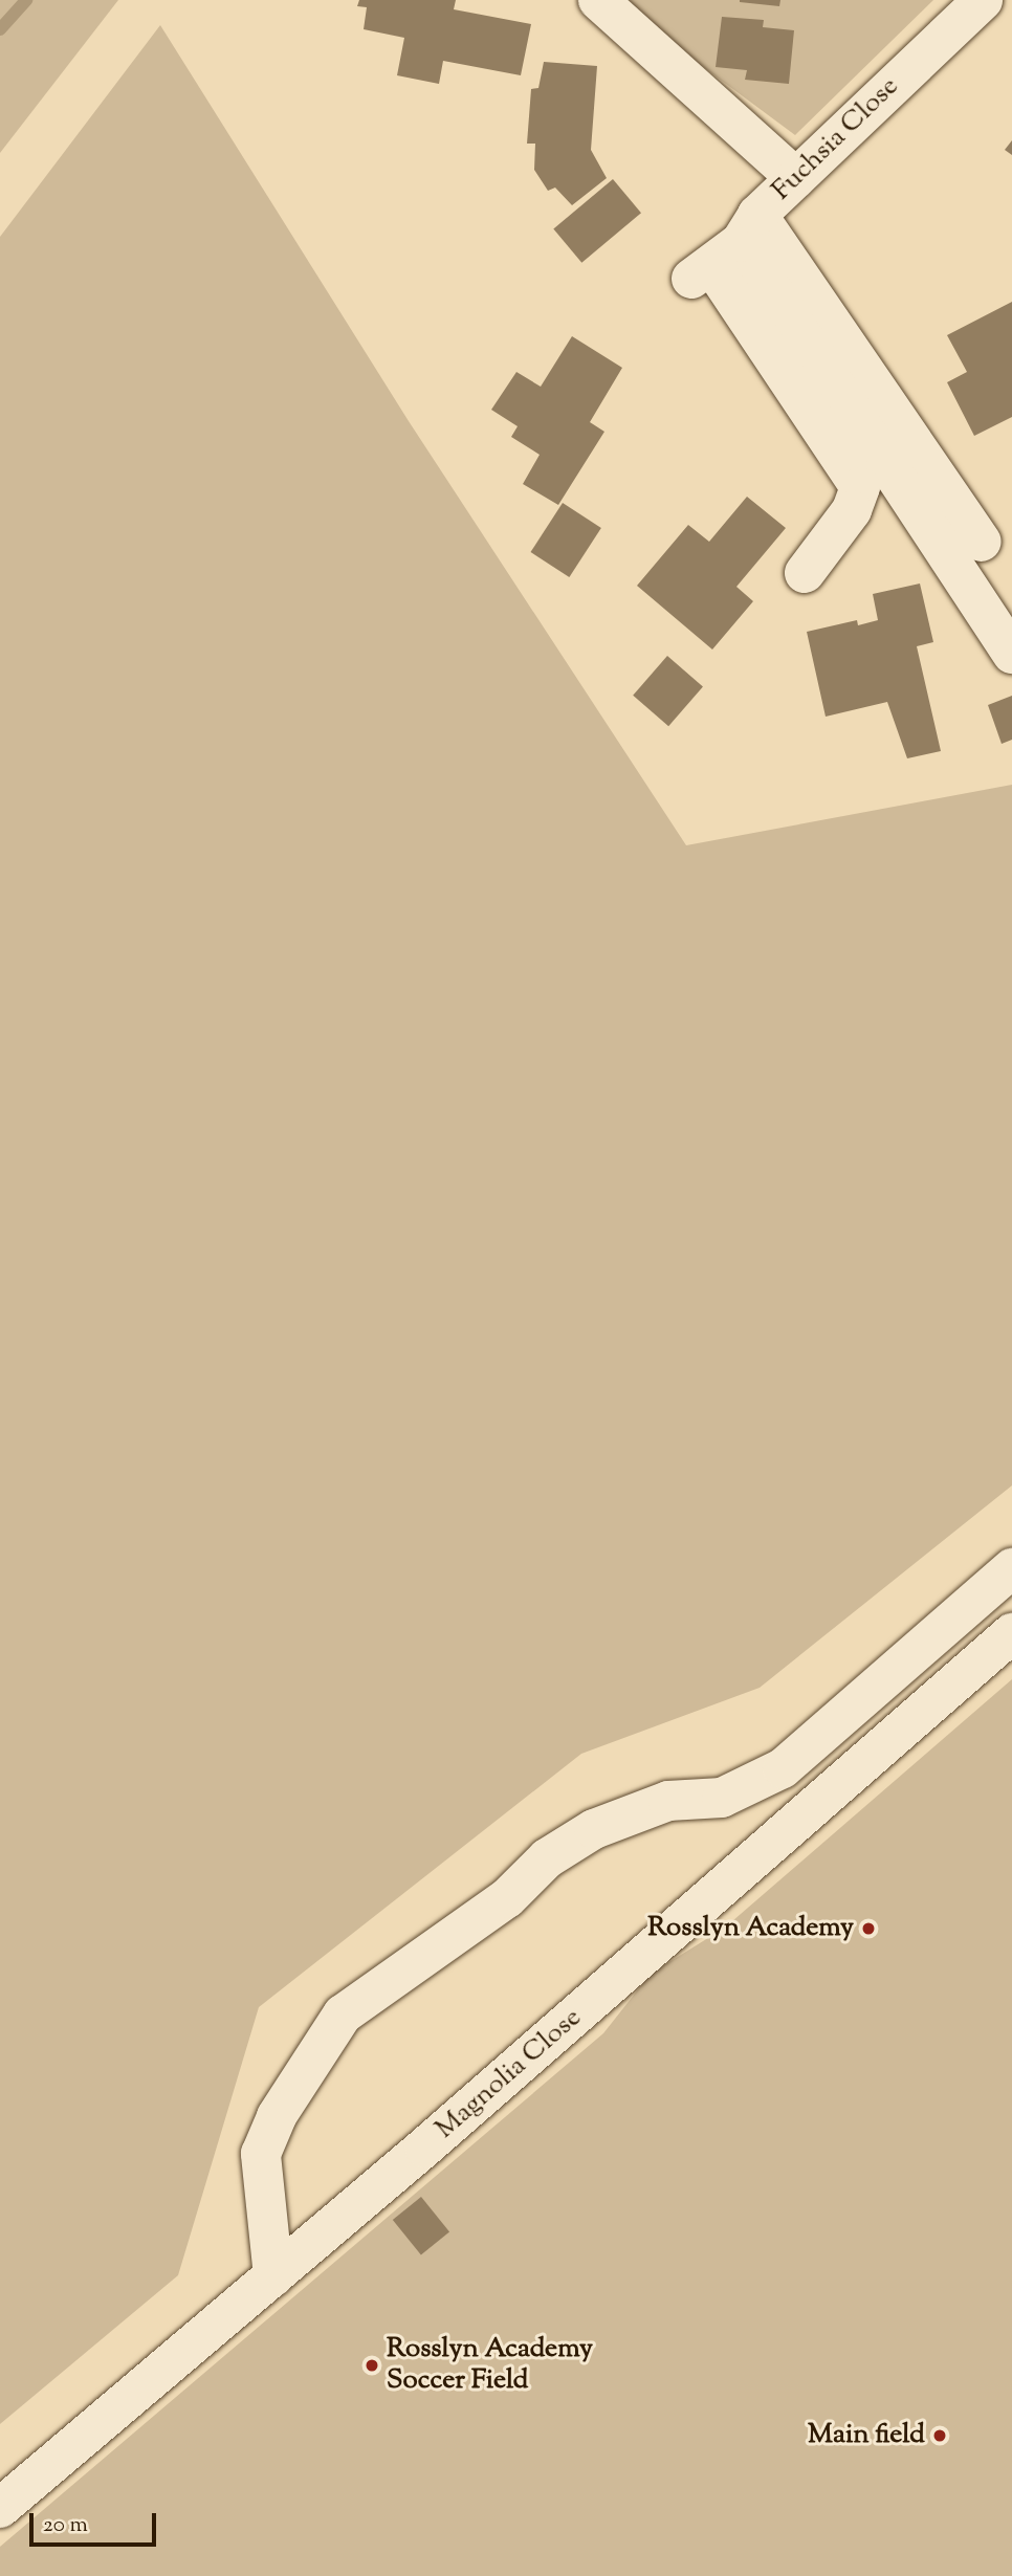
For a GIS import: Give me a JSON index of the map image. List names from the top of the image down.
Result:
{
  "streets": {
    "street": ["Fuchsia Close", "Magnolia Close"]
  },
  "places": ["Rosslyn Academy", "Rosslyn Academy Soccer Field", "Main field"],
  "scale_bar": "20 m"
}
